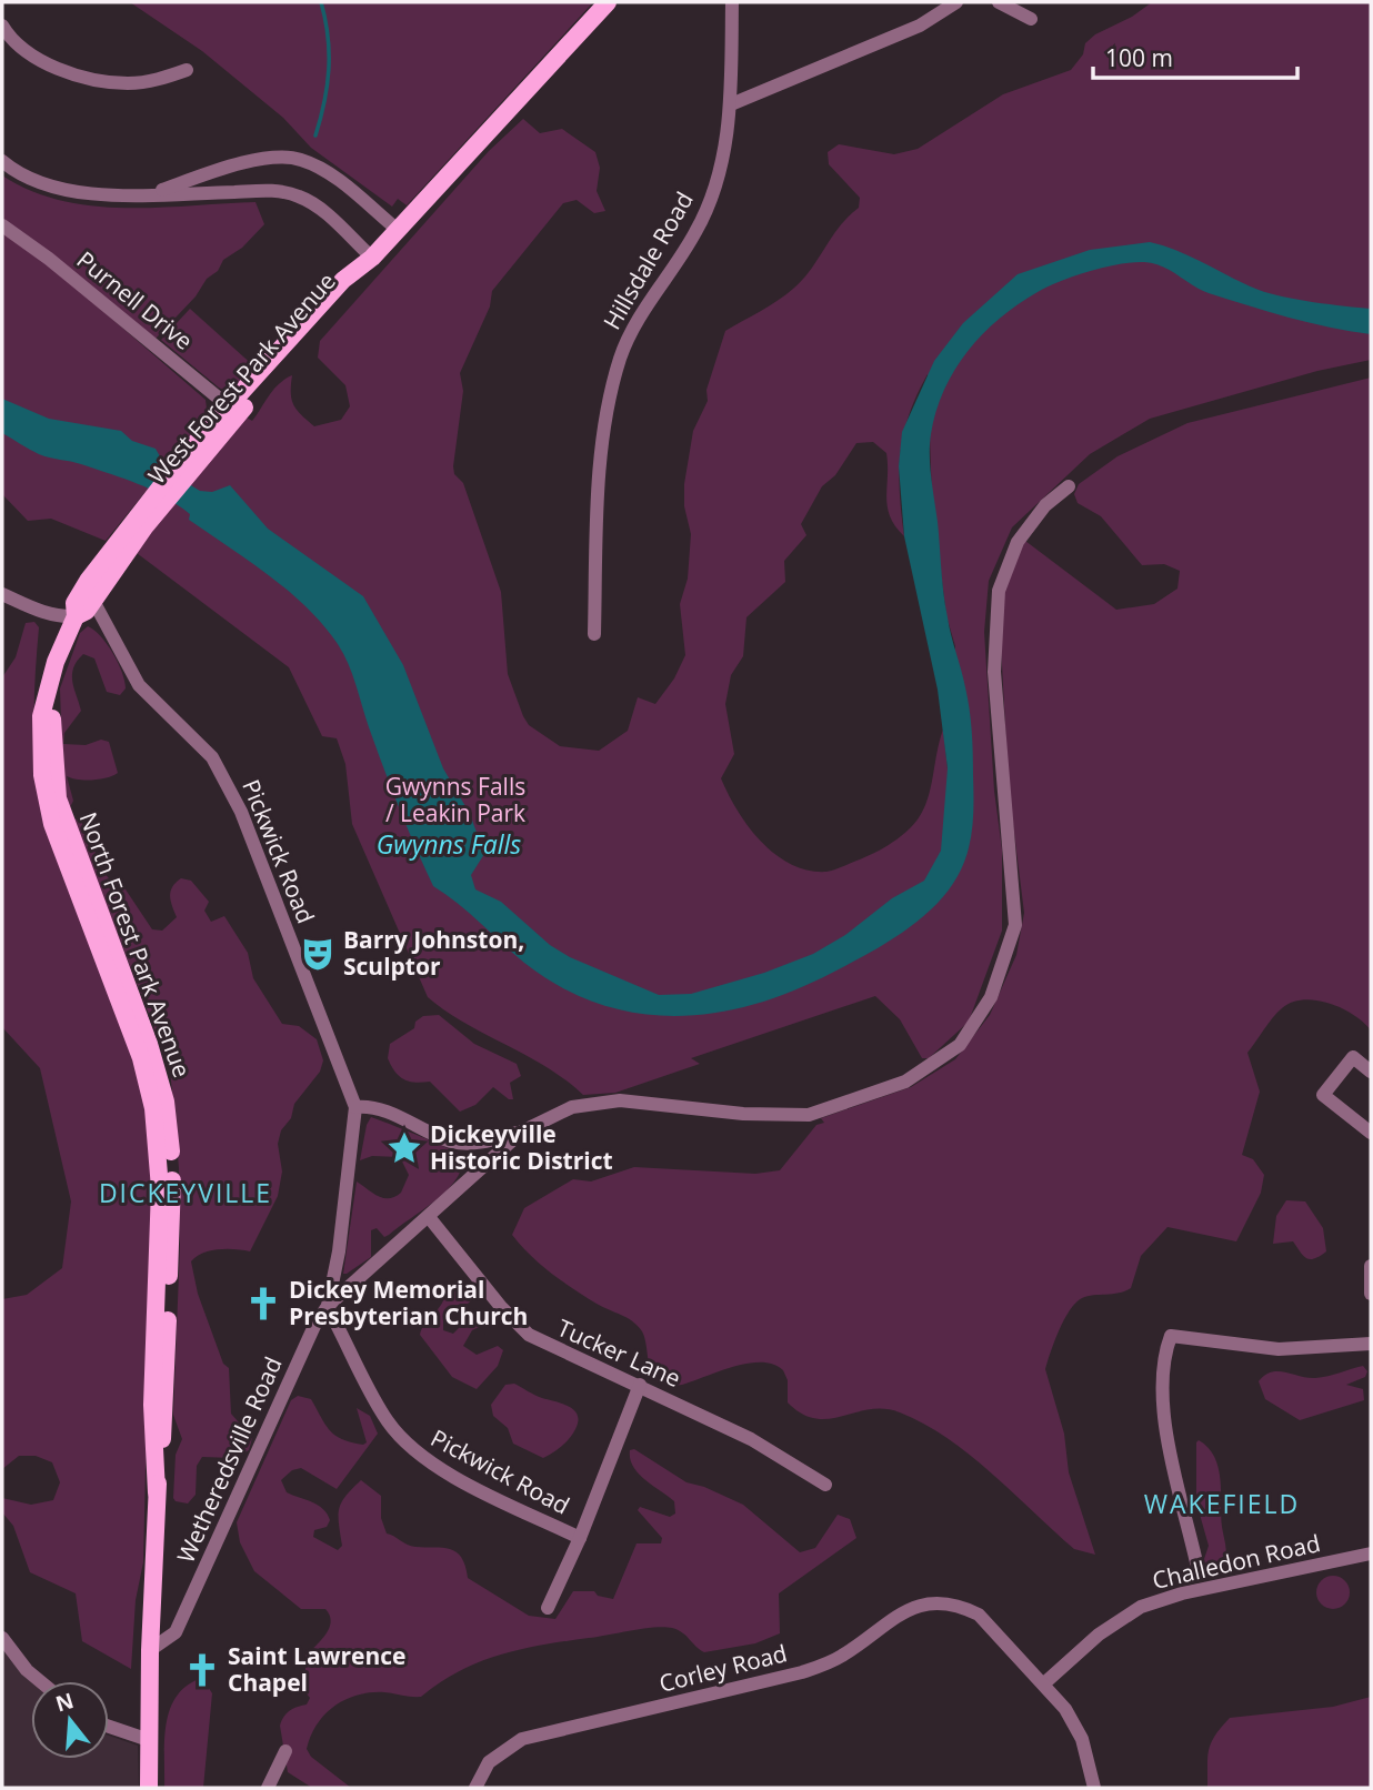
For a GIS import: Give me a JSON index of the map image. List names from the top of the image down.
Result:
{
  "streets": {
    "main road": ["West Forest Park Avenue", "North Forest Park Avenue"],
    "street": [
      "Hillsdale Road",
      "Purnell Drive",
      "Pickwick Road",
      "Tucker Lane",
      "Wetheredsville Road",
      "Challedon Road",
      "Corley Road"
    ]
  },
  "crossings": [
    ["Purnell Drive", "West Forest Park Avenue"],
    ["West Forest Park Avenue", "North Forest Park Avenue"],
    ["Pickwick Road", "North Forest Park Avenue"],
    ["Pickwick Road", "Wetheredsville Road"],
    ["North Forest Park Avenue", "Wetheredsville Road"],
    ["Tucker Lane", "Wetheredsville Road"],
    ["Challedon Road", "Corley Road"]
  ],
  "districts": ["DICKEYVILLE", "WAKEFIELD"],
  "water": ["Gwynns Falls"],
  "parks": ["Gwynns Falls / Leakin Park"],
  "places": {
    "theatre": ["Barry Johnston, Sculptor"],
    "place": ["Dickeyville Historic District"],
    "church": ["Dickey Memorial Presbyterian Church", "Saint Lawrence Chapel"]
  },
  "scale_bar": "100 m",
  "north": "top"
}
